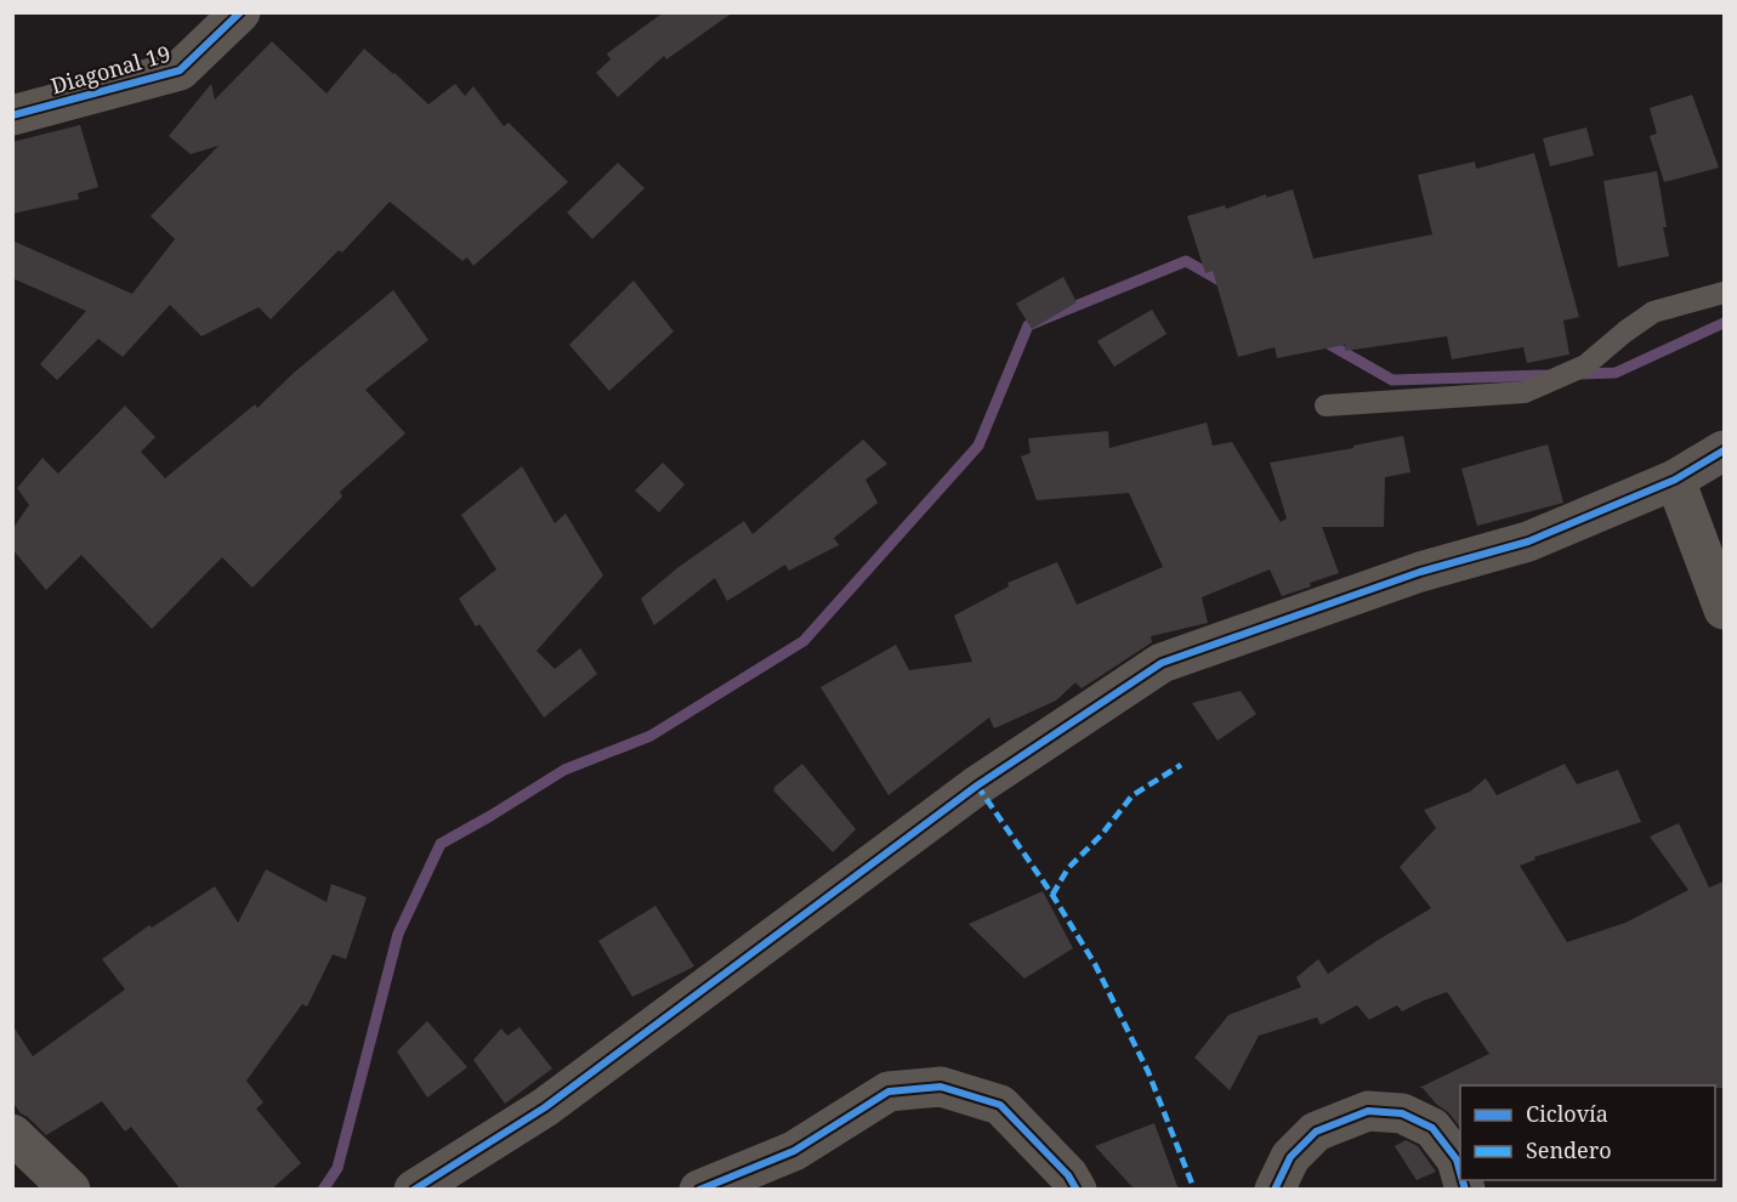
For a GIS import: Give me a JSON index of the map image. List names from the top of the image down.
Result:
{
  "streets": {
    "street": ["Diagonal 19"]
  },
  "legend": ["Ciclovía", "Sendero"]
}
